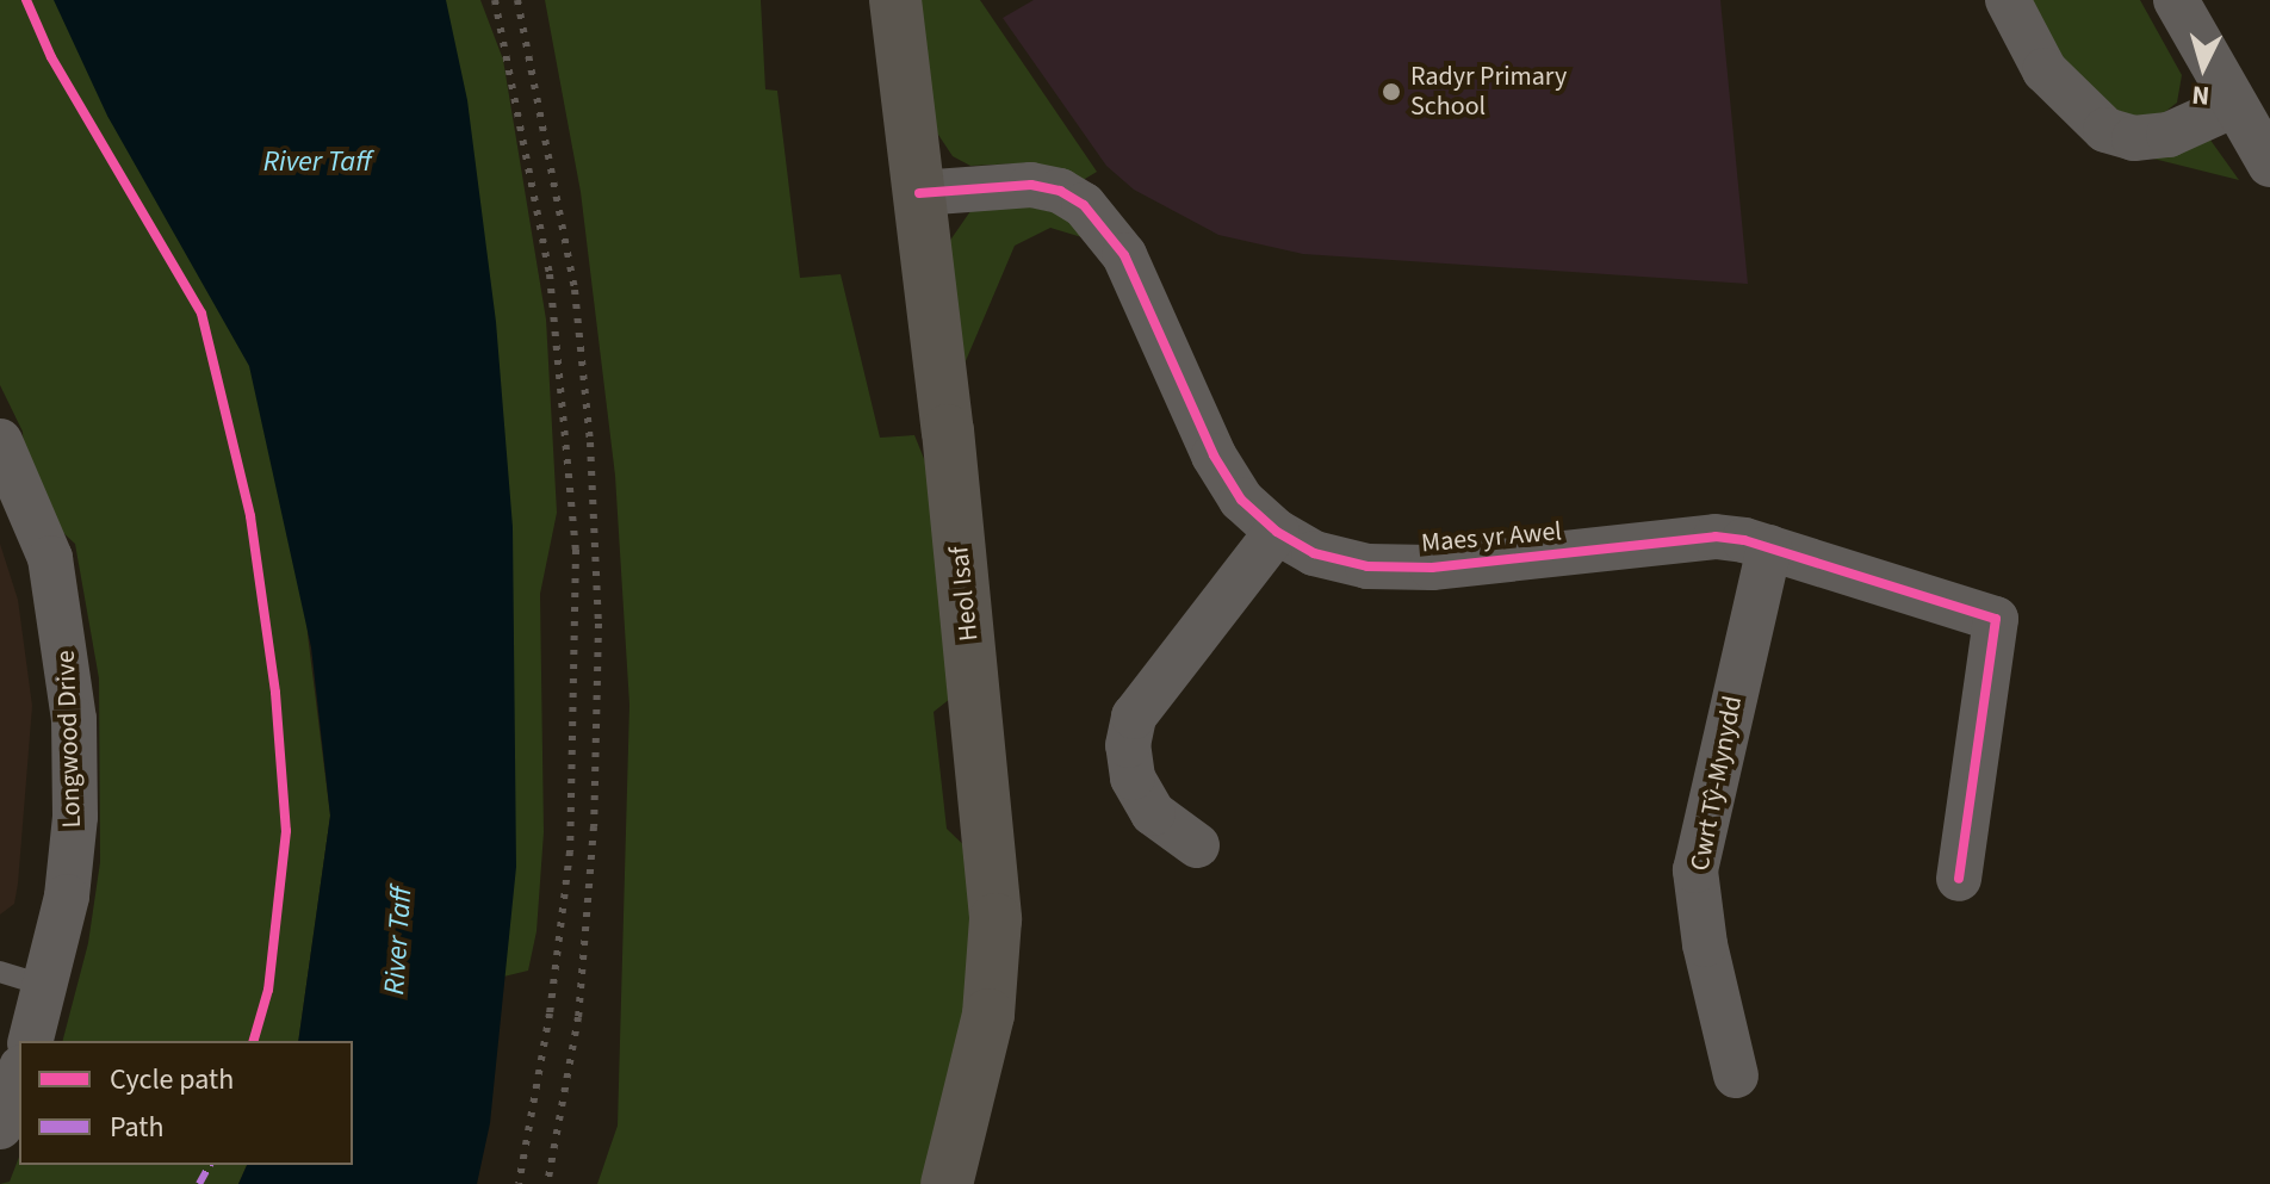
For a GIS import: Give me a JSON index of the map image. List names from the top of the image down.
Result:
{
  "streets": {
    "main road": ["Heol Isaf"],
    "street": ["Maes yr Awel", "Longwood Drive", "Cwrt Tŷ-Mynydd"]
  },
  "crossings": [
    ["Maes yr Awel", "Heol Isaf"],
    ["Maes yr Awel", "Cwrt Tŷ-Mynydd"]
  ],
  "water": ["River Taff"],
  "places": ["Radyr Primary School"],
  "legend": ["Cycle path", "Path"],
  "north": "bottom"
}
